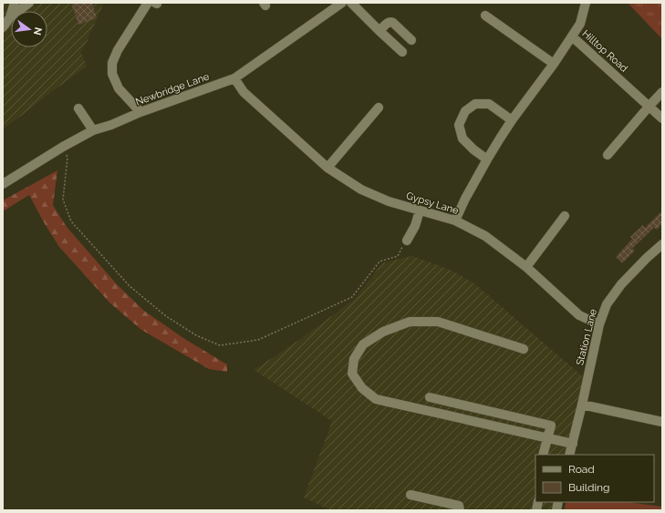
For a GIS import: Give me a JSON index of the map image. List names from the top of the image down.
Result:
{
  "streets": {
    "street": [
      "Hilltop Road",
      "Newbridge Lane",
      "Gypsy Lane",
      "Station Lane"
    ]
  },
  "crossings": [
    ["Newbridge Lane", "Gypsy Lane"],
    ["Gypsy Lane", "Station Lane"]
  ],
  "legend": ["Road", "Building"],
  "north": "right"
}
